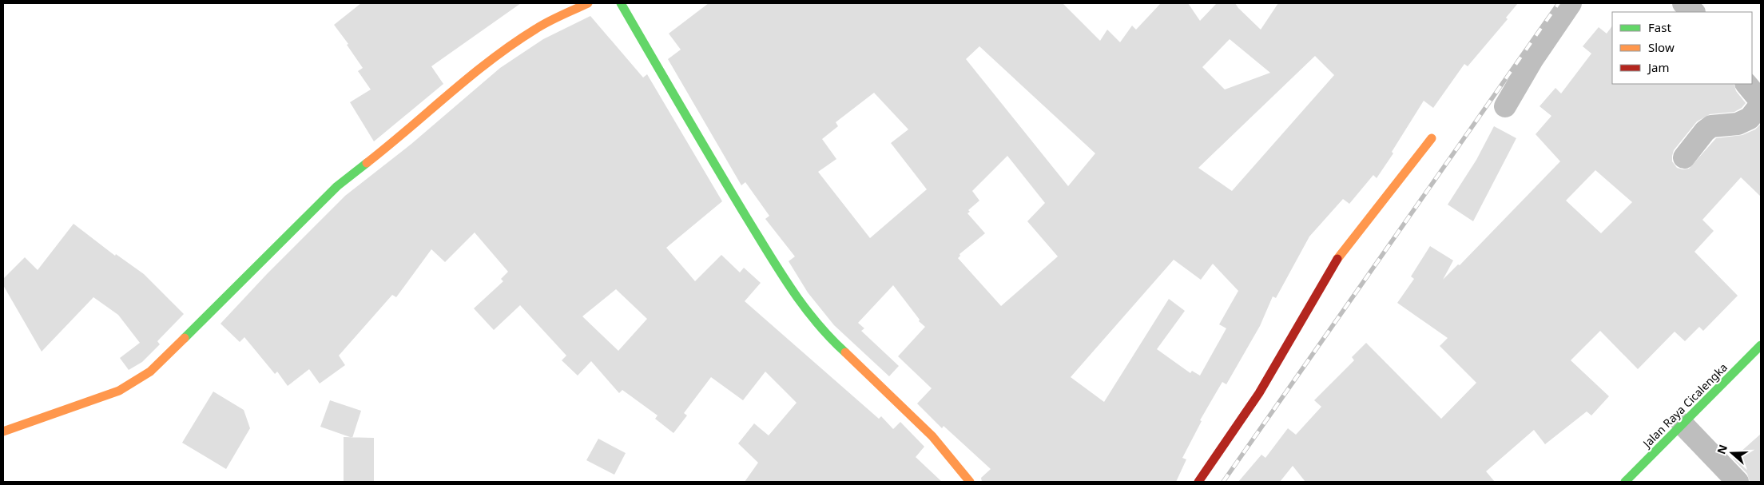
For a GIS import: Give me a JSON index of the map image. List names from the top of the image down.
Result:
{
  "streets": {
    "street": ["Jalan Raya Cicalengka"]
  },
  "legend": ["Fast", "Slow", "Jam"],
  "north": "left"
}
